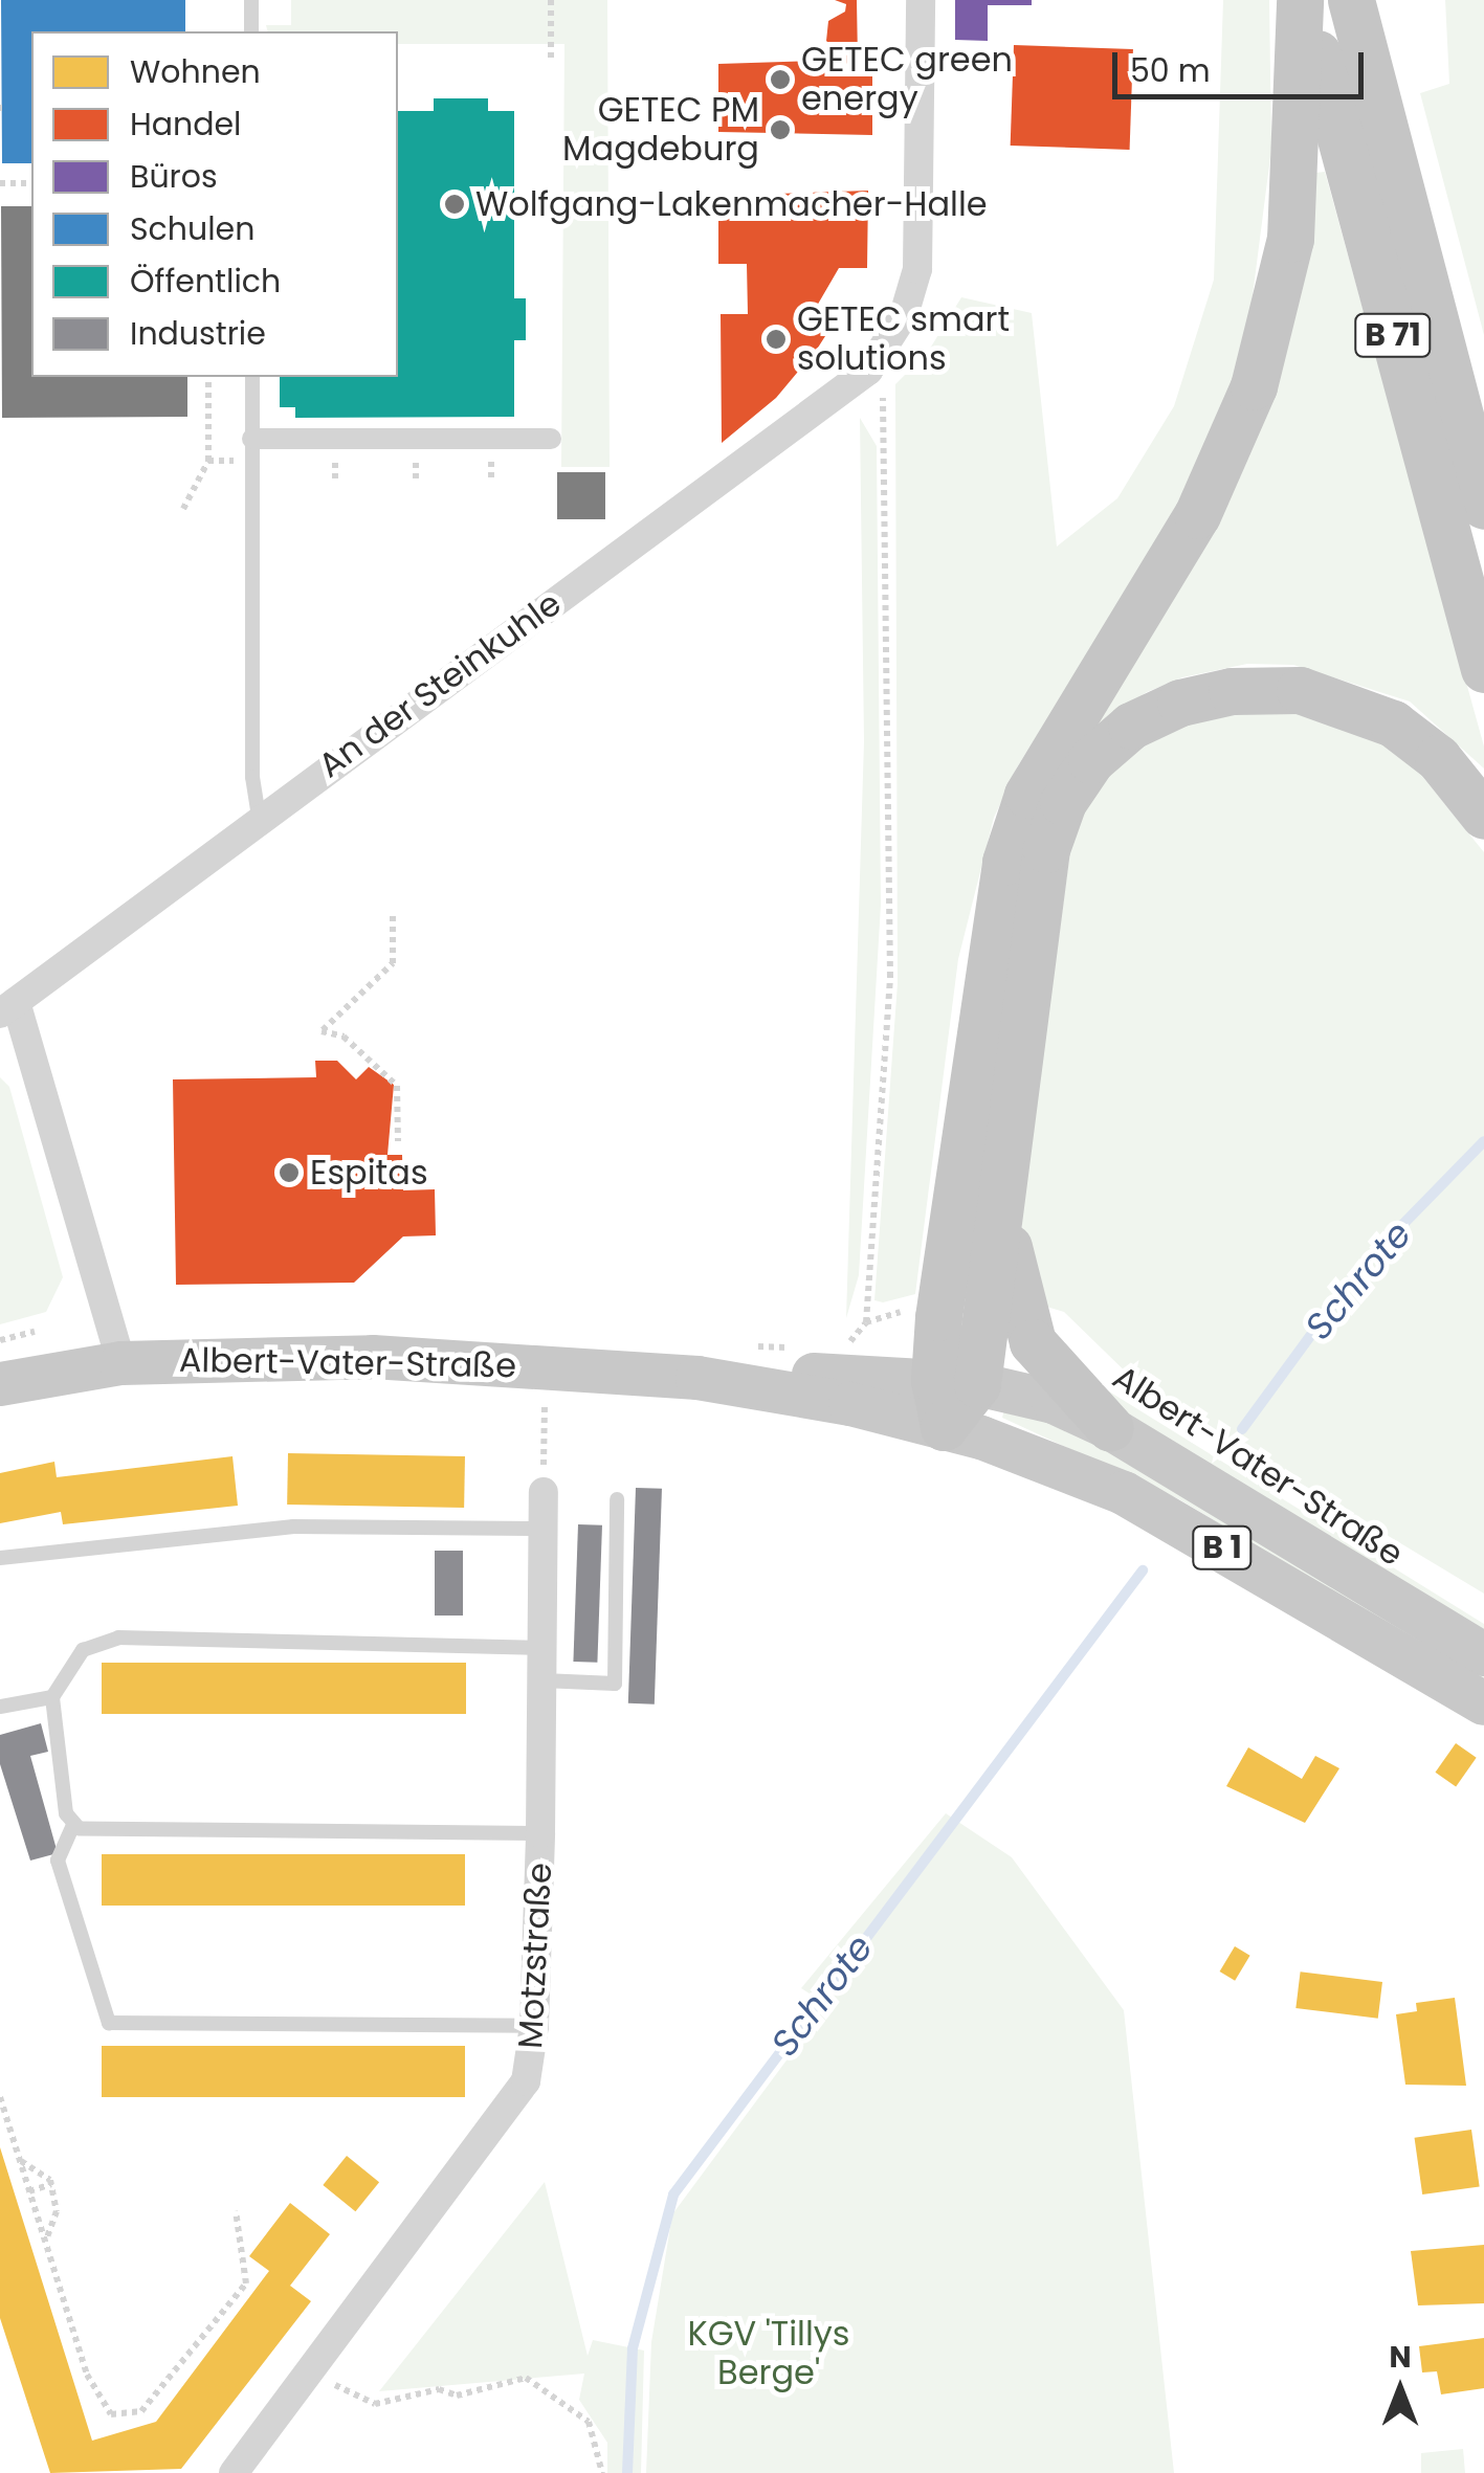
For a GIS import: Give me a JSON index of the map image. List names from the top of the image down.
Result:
{
  "streets": {
    "highway": ["B 71"],
    "main road": ["Albert-Vater-Straße", "B 1"],
    "street": ["An der Steinkuhle", "Motzstraße"]
  },
  "crossings": [
    ["An der Steinkuhle", "Albert-Vater-Straße"]
  ],
  "water": ["Schrote"],
  "parks": ["KGV 'Tillys Berge'"],
  "places": [
    "GETEC green energy",
    "GETEC PM Magdeburg",
    "Wolfgang-Lakenmacher-Halle",
    "GETEC smart solutions",
    "Espitas"
  ],
  "legend": [
    "Wohnen",
    "Handel",
    "Büros",
    "Schulen",
    "Öffentlich",
    "Industrie"
  ],
  "scale_bar": "50 m",
  "north": "top"
}
